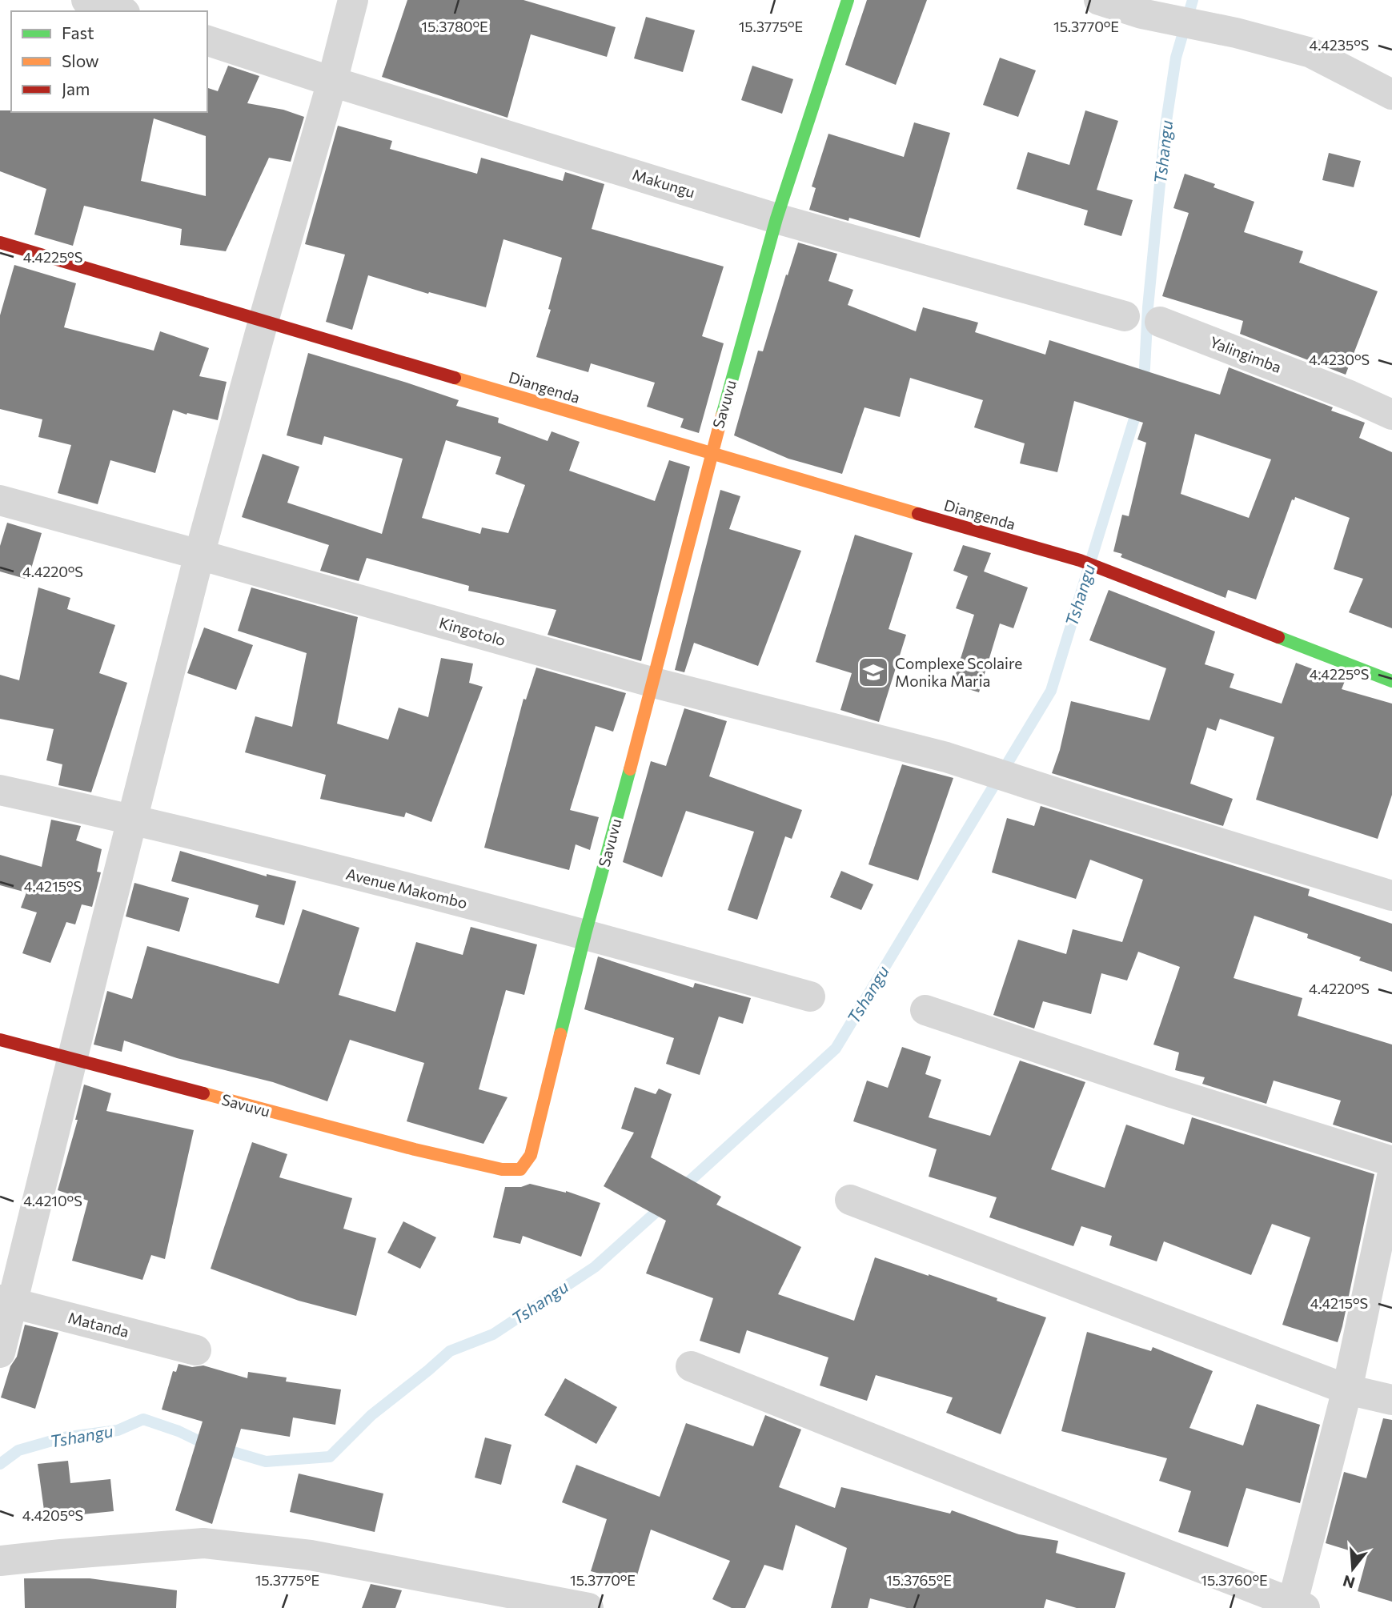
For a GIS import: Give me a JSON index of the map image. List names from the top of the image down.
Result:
{
  "streets": {
    "street": [
      "Makungu",
      "Yalingimba",
      "Diangenda",
      "Savuvu",
      "Kingotolo",
      "Avenue Makombo",
      "Matanda"
    ]
  },
  "crossings": [
    ["Makungu", "Savuvu"],
    ["Diangenda", "Savuvu"],
    ["Savuvu", "Kingotolo"],
    ["Savuvu", "Avenue Makombo"]
  ],
  "water": ["Tshangu"],
  "places": {
    "school or university": ["Complexe Scolaire Monika Maria"]
  },
  "legend": ["Fast", "Slow", "Jam"],
  "north": "bottom",
  "coordinates": [
    "15.3780°E",
    "15.3775°E",
    "15.3770°E",
    "4.4235°S",
    "4.4225°S",
    "4.4230°S",
    "4.4220°S",
    "4.4215°S",
    "4.4210°S",
    "4.4205°S",
    "15.3765°E",
    "15.3760°E"
  ]
}
